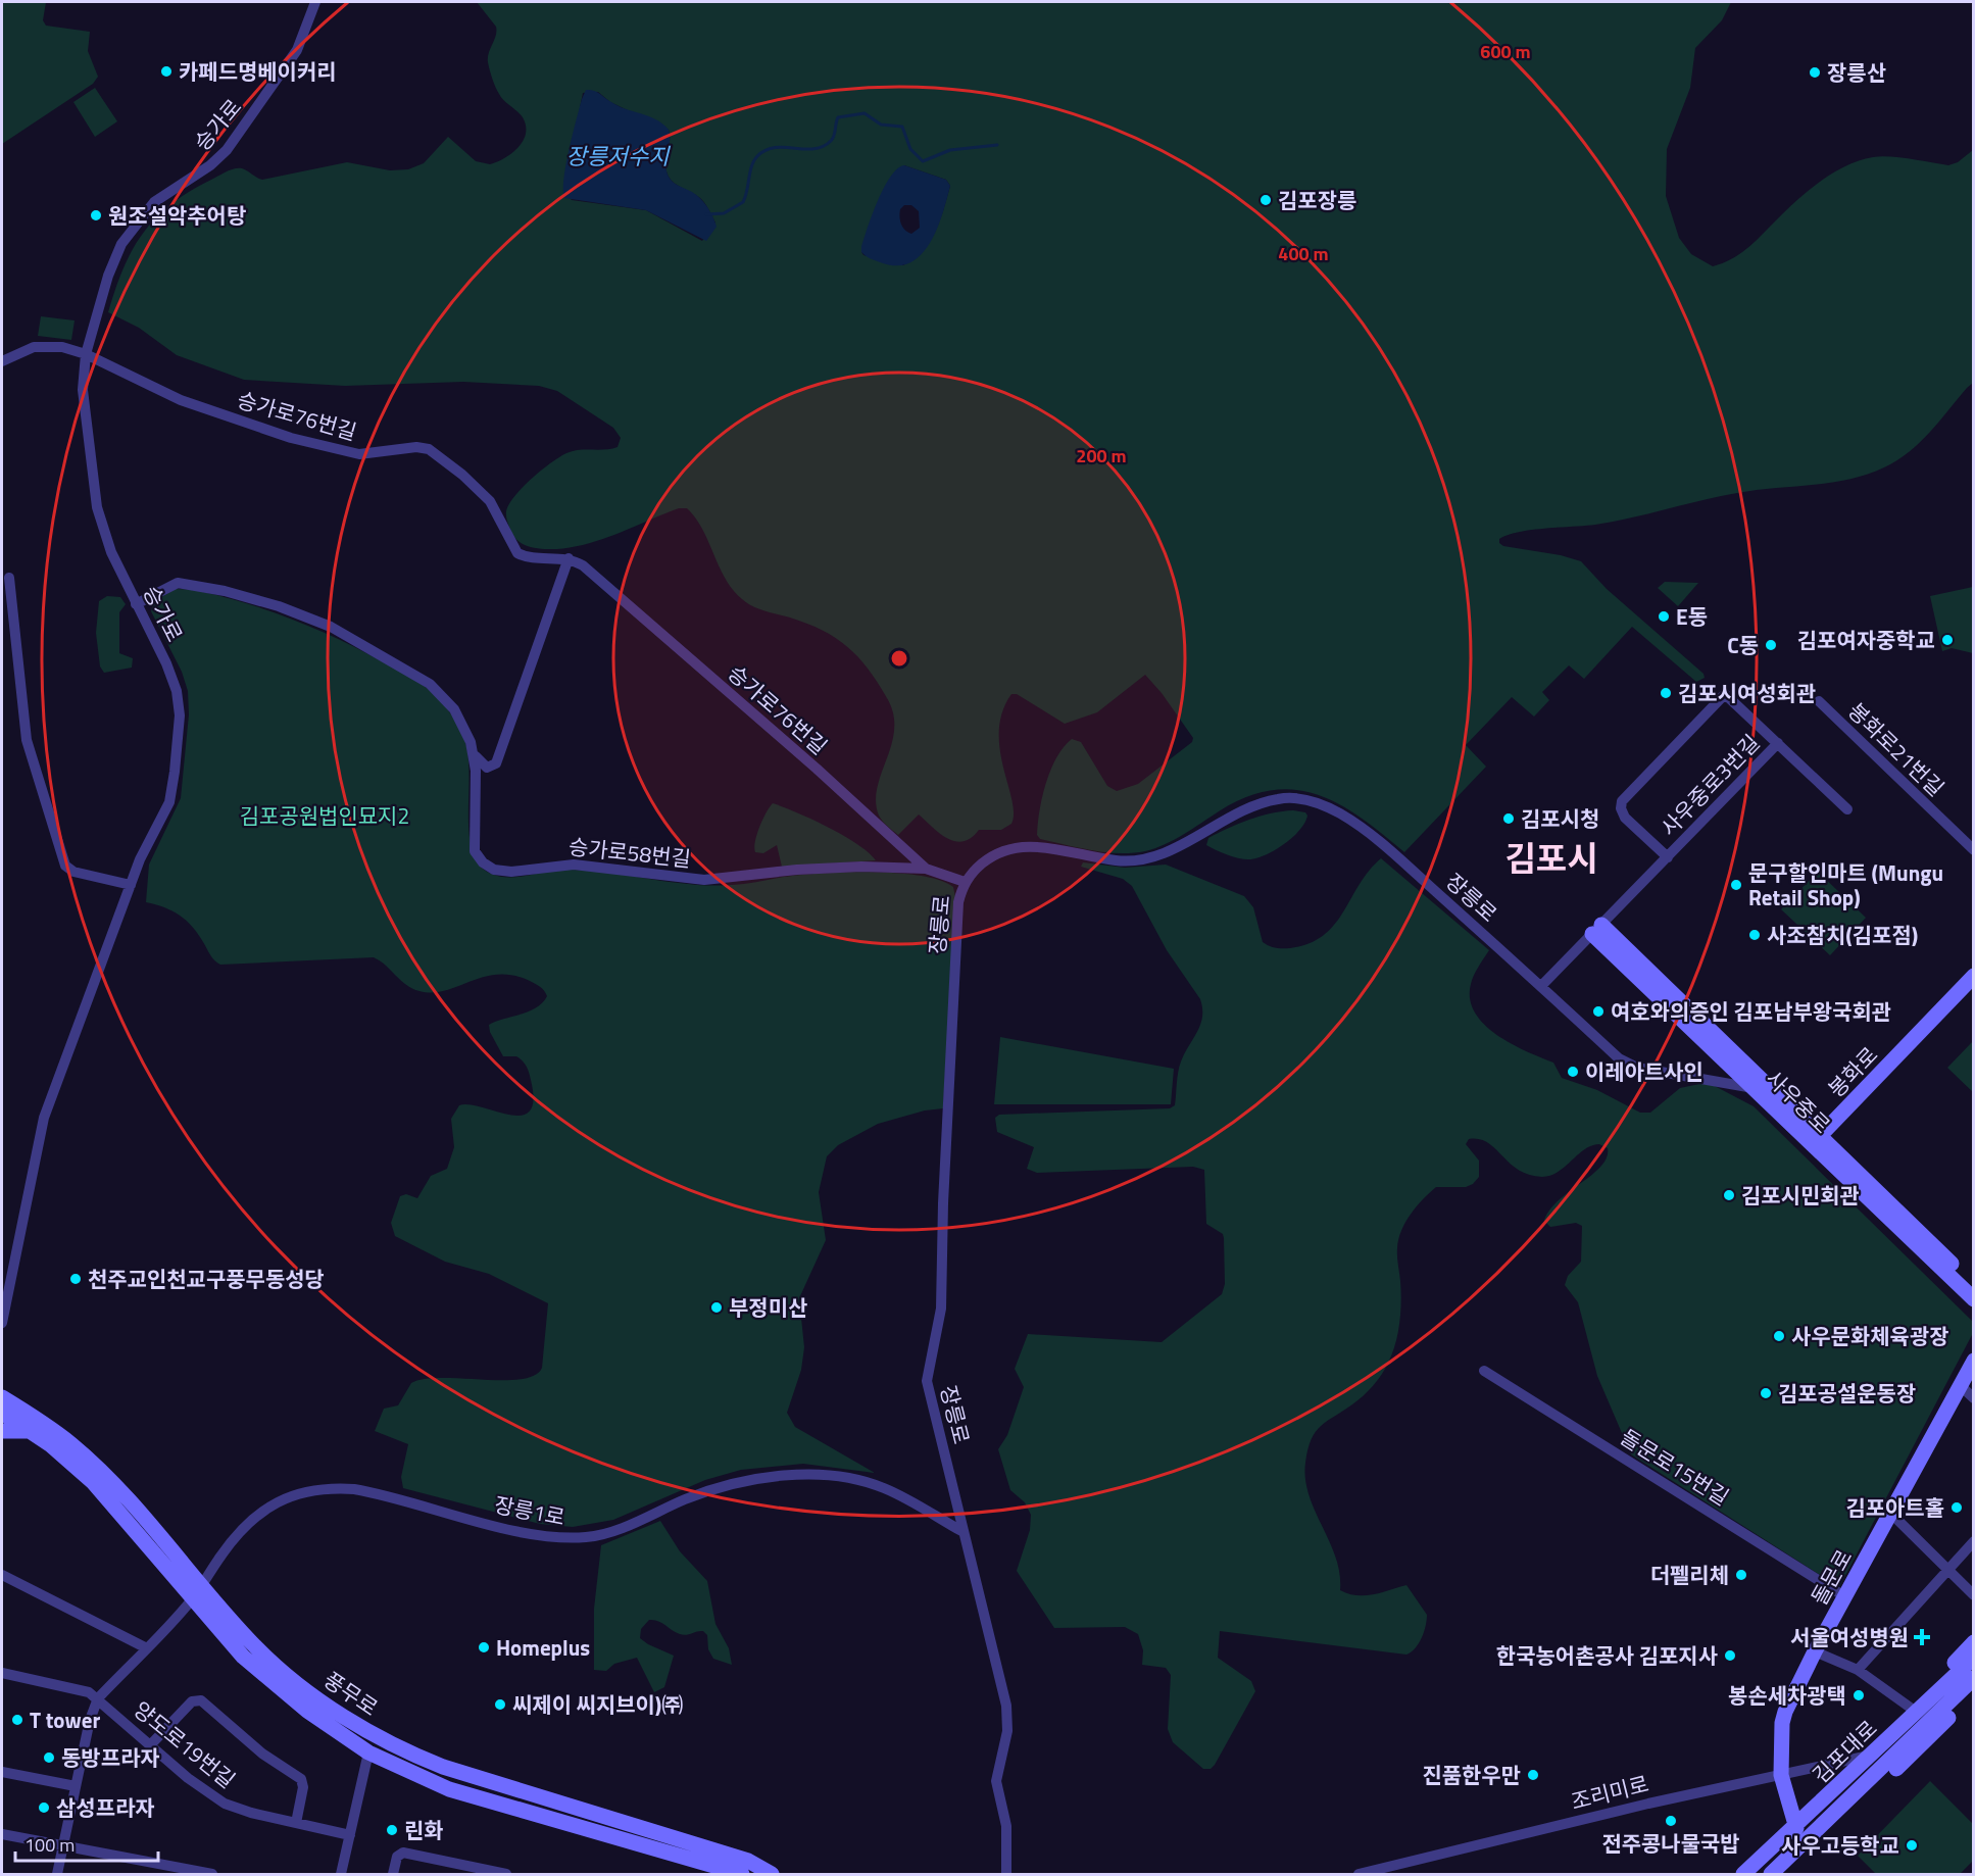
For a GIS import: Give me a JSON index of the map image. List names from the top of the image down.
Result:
{
  "streets": {
    "street": [
      "승가로",
      "승가로76번길",
      "봉화로21번길",
      "사우중로3번길",
      "승가로58번길",
      "장릉로",
      "봉화로",
      "사우중로",
      "돌문로15번길",
      "장릉1로",
      "돌문로",
      "풍무로",
      "양도로19번길",
      "김포대로",
      "조리미로"
    ]
  },
  "crossings": [
    ["승가로", "승가로76번길"],
    ["승가로", "승가로58번길"],
    ["승가로76번길", "승가로58번길"],
    ["승가로76번길", "장릉로"],
    ["사우중로3번길", "장릉로"],
    ["사우중로3번길", "사우중로"],
    ["장릉로", "사우중로"],
    ["장릉로", "장릉1로"],
    ["봉화로", "사우중로"],
    ["돌문로15번길", "돌문로"],
    ["장릉1로", "풍무로"],
    ["장릉1로", "양도로19번길"],
    ["돌문로", "김포대로"],
    ["돌문로", "조리미로"],
    ["김포대로", "조리미로"]
  ],
  "districts": ["김포시"],
  "water": ["장릉저수지"],
  "parks": ["김포공원법인묘지2"],
  "places": {
    "other": [
      "카페드명베이커리",
      "장릉산",
      "김포장릉",
      "원조설악추어탕",
      "E동",
      "김포여자중학교",
      "C동",
      "김포시여성회관",
      "김포시청",
      "문구할인마트 (Mungu Retail Shop)",
      "사조참치(김포점)",
      "여호와의증인 김포남부왕국회관",
      "이레아트사인",
      "김포시민회관",
      "천주교인천교구풍무동성당",
      "부정미산",
      "사우문화체육광장",
      "김포공설운동장",
      "김포아트홀",
      "더펠리체",
      "Homeplus",
      "한국농어촌공사 김포지사",
      "봉손세차광택",
      "씨제이 씨지브이)㈜",
      "T tower",
      "동방프라자",
      "진품한우만",
      "삼성프라자",
      "전주콩나물국밥",
      "린화",
      "사우고등학교"
    ],
    "health": ["서울여성병원"]
  },
  "scale_bar": "100 m",
  "rings": ["600 m", "400 m", "200 m"]
}
